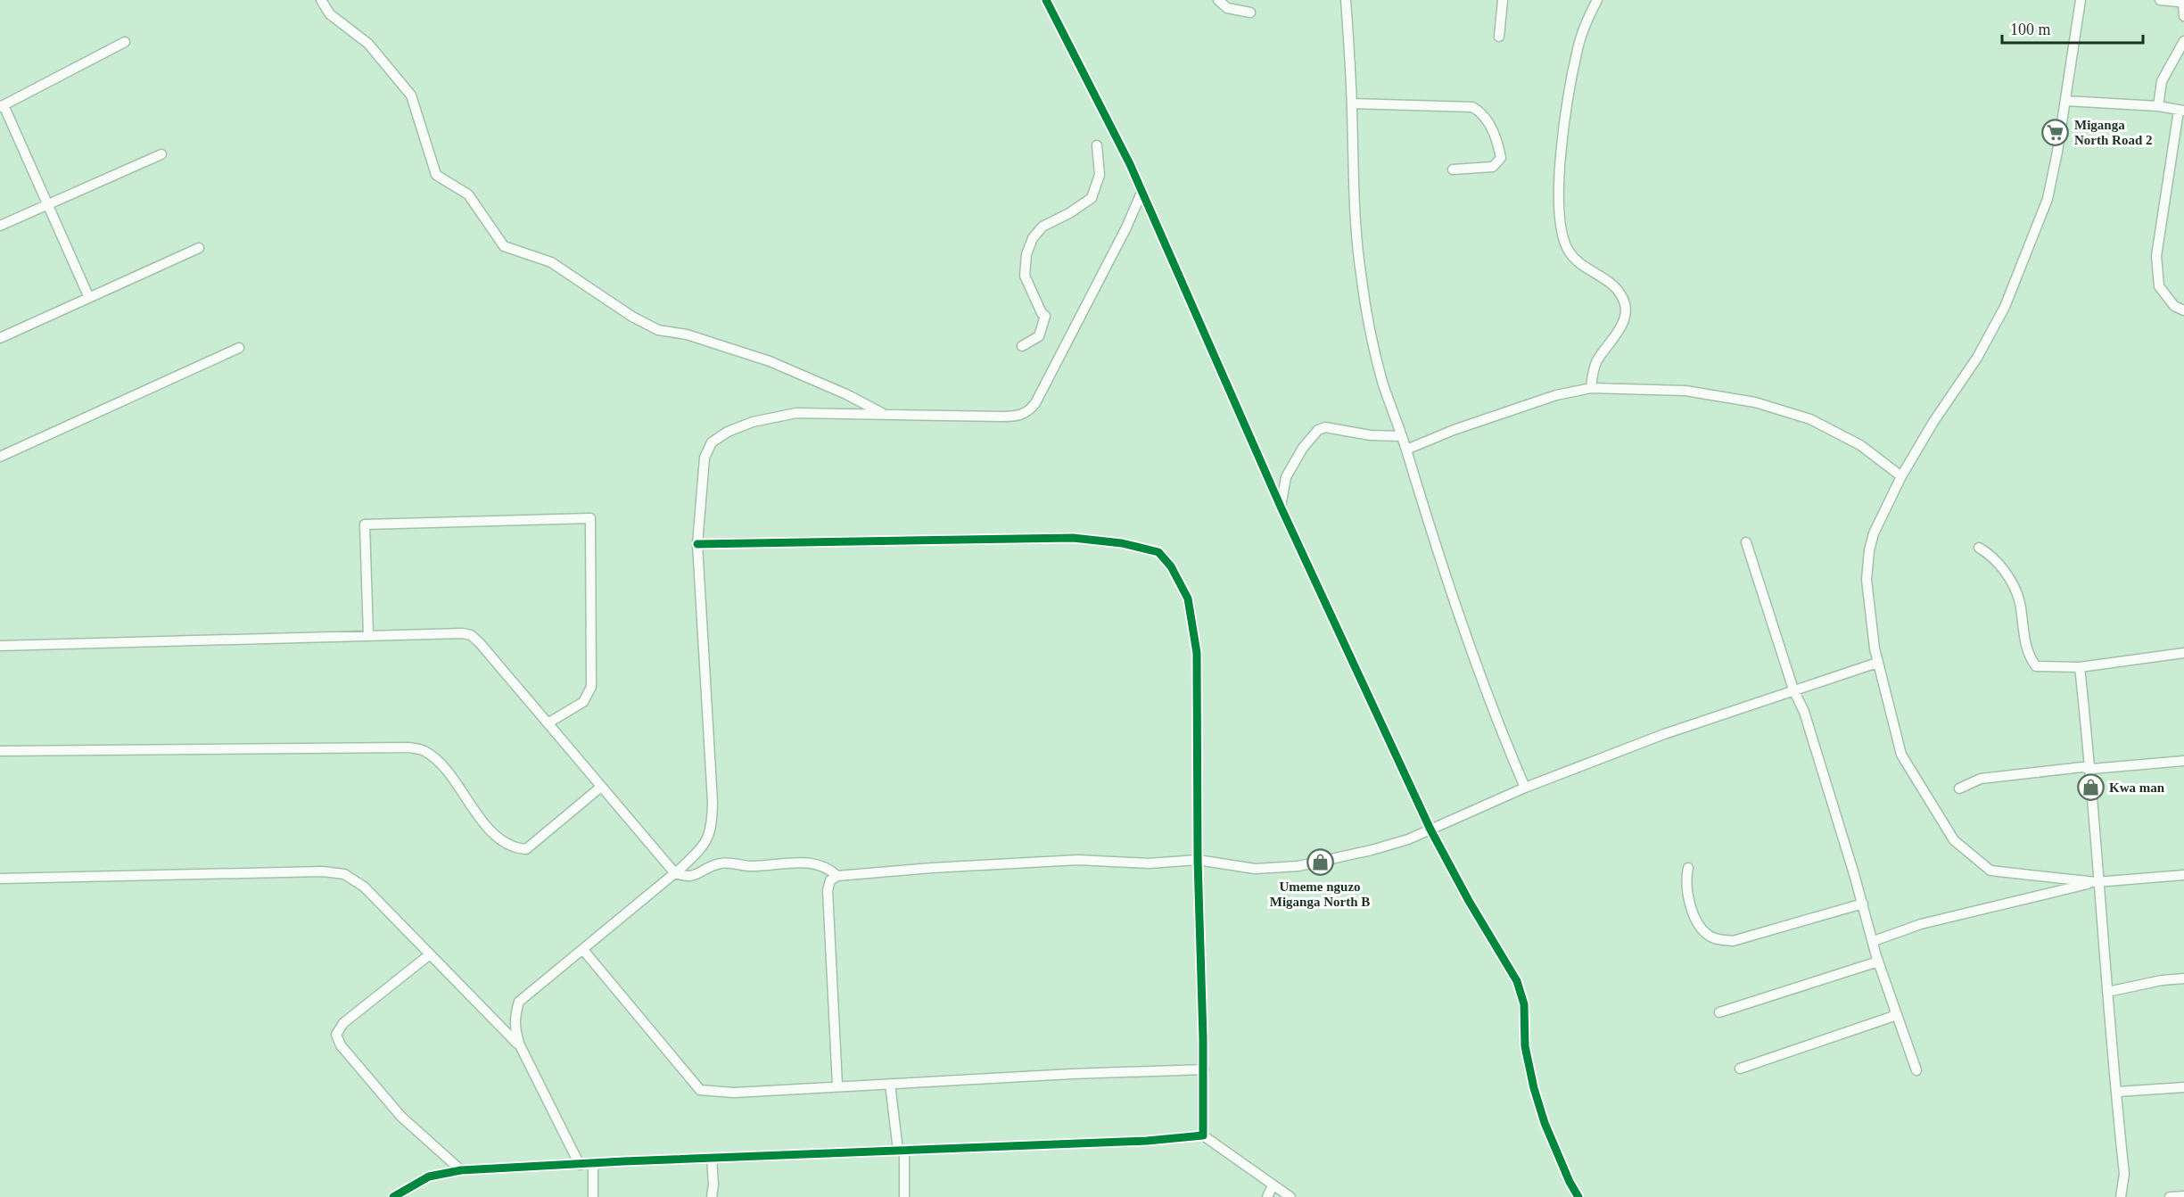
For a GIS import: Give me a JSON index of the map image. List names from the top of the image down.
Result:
{
  "places": {
    "supermarket": ["Miganga North Road 2"],
    "shop": ["Kwa man", "Umeme nguzo Miganga North B"]
  },
  "scale_bar": "100 m"
}
